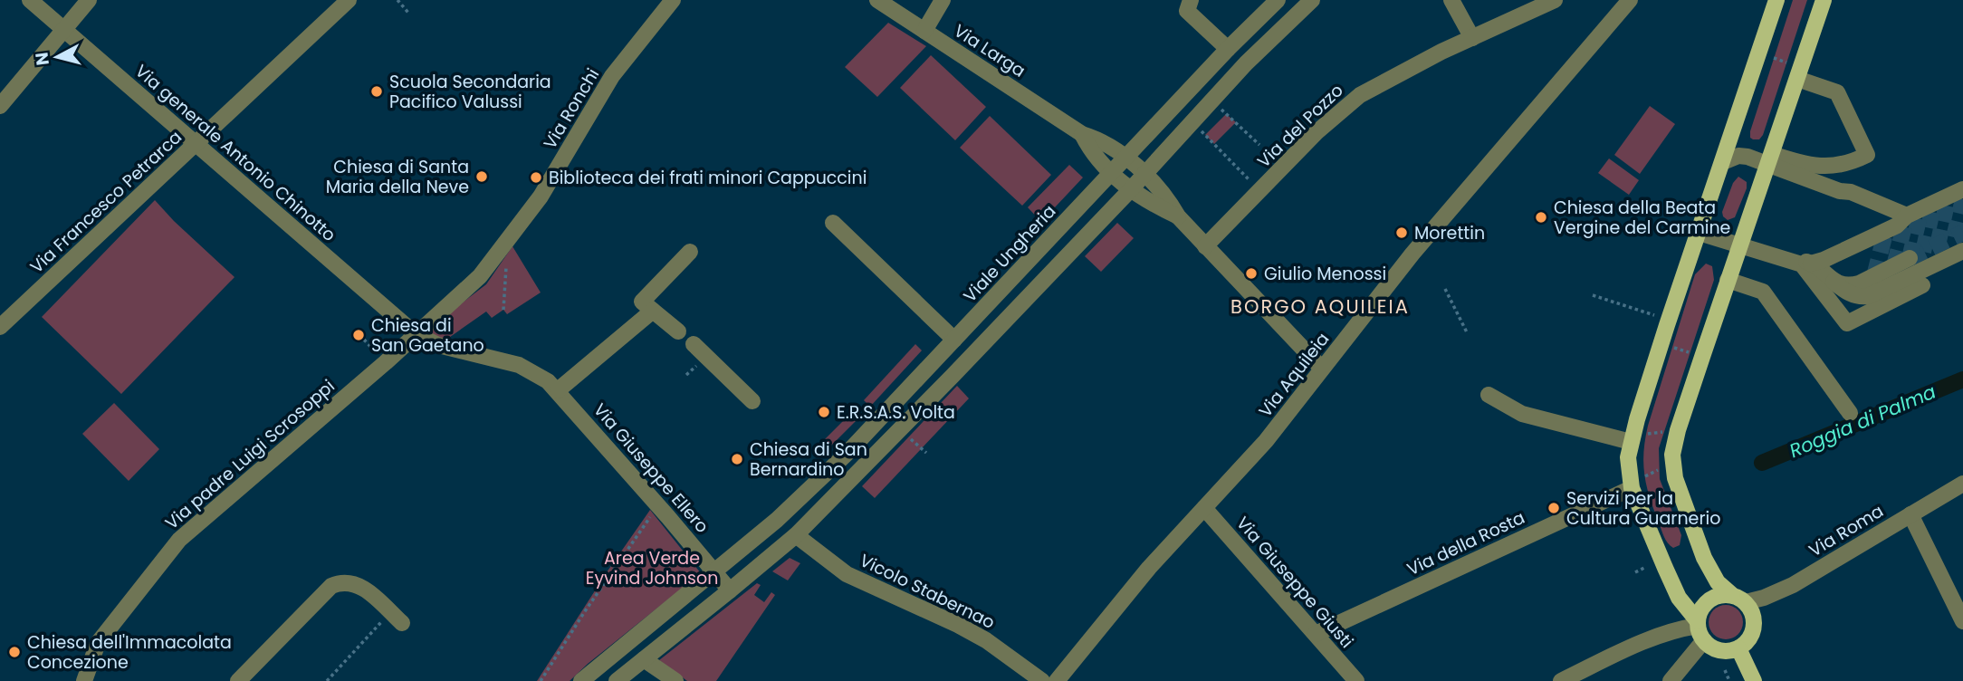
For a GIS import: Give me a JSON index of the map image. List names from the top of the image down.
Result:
{
  "streets": {
    "street": [
      "Via Larga",
      "Via Ronchi",
      "Via del Pozzo",
      "Via generale Antonio Chinotto",
      "Via Francesco Petrarca",
      "Viale Ungheria",
      "Via Aquileia",
      "Via padre Luigi Scrosoppi",
      "Via Giuseppe Ellero",
      "Via Roma",
      "Via della Rosta",
      "Via Giuseppe Giusti",
      "Vicolo Stabernao"
    ]
  },
  "crossings": [
    ["Via Larga", "Viale Ungheria"],
    ["Via Ronchi", "Via generale Antonio Chinotto"],
    ["Via Ronchi", "Via padre Luigi Scrosoppi"],
    ["Via generale Antonio Chinotto", "Via Francesco Petrarca"],
    ["Via generale Antonio Chinotto", "Via padre Luigi Scrosoppi"],
    ["Via generale Antonio Chinotto", "Via Giuseppe Ellero"],
    ["Viale Ungheria", "Via Giuseppe Ellero"],
    ["Via Aquileia", "Via Giuseppe Giusti"],
    ["Via della Rosta", "Via Giuseppe Giusti"]
  ],
  "districts": ["BORGO AQUILEIA"],
  "water": ["Roggia di Palma"],
  "parks": ["Area Verde Eyvind Johnson"],
  "places": [
    "Scuola Secondaria Pacifico Valussi",
    "Chiesa di Santa Maria della Neve",
    "Biblioteca dei frati minori Cappuccini",
    "Chiesa della Beata Vergine del Carmine",
    "Morettin",
    "Giulio Menossi",
    "Chiesa di San Gaetano",
    "E.R.S.A.S. Volta",
    "Chiesa di San Bernardino",
    "Servizi per la Cultura Guarnerio",
    "Chiesa dell'Immacolata Concezione"
  ],
  "north": "left"
}
